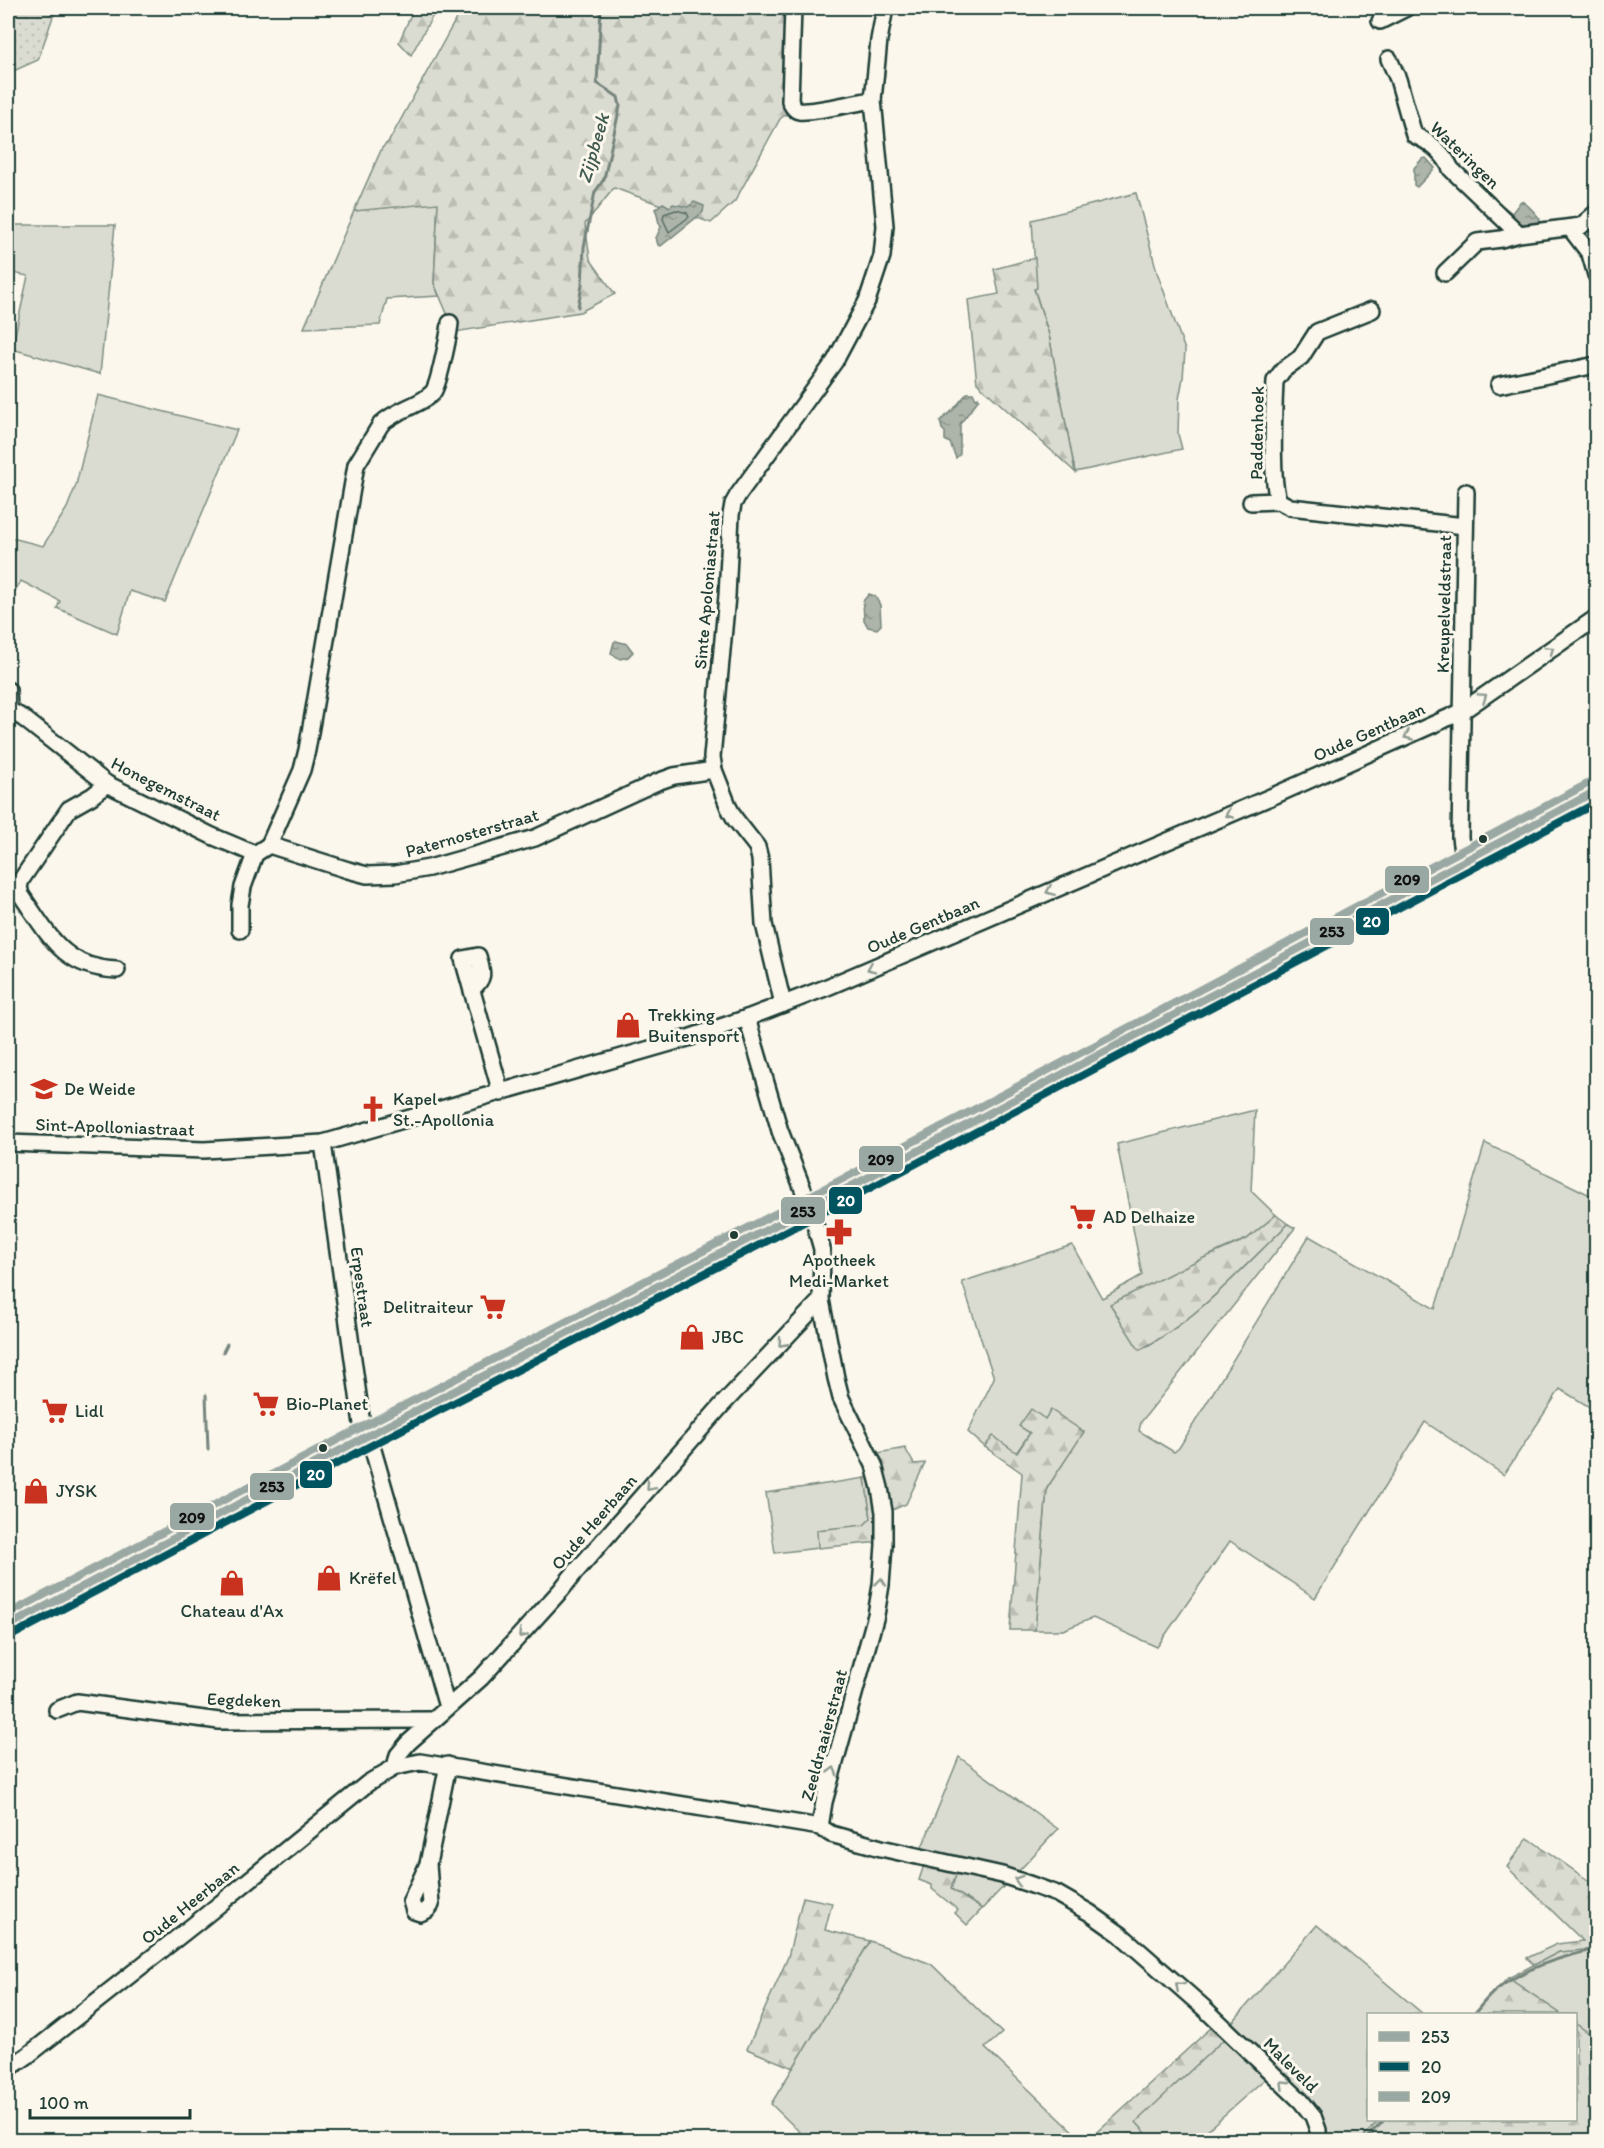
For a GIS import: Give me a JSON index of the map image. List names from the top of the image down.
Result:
{
  "streets": {
    "street": [
      "Wateringen",
      "Paddenhoek",
      "Sinte Apoloniastraat",
      "Kreupelveldstraat",
      "Oude Gentbaan",
      "Honegemstraat",
      "Paternosterstraat",
      "Sint-Apolloniastraat",
      "Erpestraat",
      "Oude Heerbaan",
      "Eegdeken",
      "Zeeldraaierstraat",
      "Maleveld"
    ]
  },
  "crossings": [
    ["Paddenhoek", "Kreupelveldstraat"],
    ["Sinte Apoloniastraat", "Oude Gentbaan"],
    ["Sinte Apoloniastraat", "Paternosterstraat"],
    ["Kreupelveldstraat", "Oude Gentbaan"],
    ["Oude Gentbaan", "Sint-Apolloniastraat"],
    ["Oude Gentbaan", "Erpestraat"],
    ["Erpestraat", "Oude Heerbaan"],
    ["Oude Heerbaan", "Eegdeken"],
    ["Oude Heerbaan", "Zeeldraaierstraat"],
    ["Zeeldraaierstraat", "Maleveld"]
  ],
  "one_way": ["Oude Heerbaan", "Zeeldraaierstraat", "Maleveld"],
  "water": ["Zijpbeek"],
  "places": {
    "shop": [
      "Trekking Buitensport",
      "JBC",
      "JYSK",
      "Krëfel",
      "Chateau d'Ax"
    ],
    "school or university": ["De Weide"],
    "church": ["Kapel St.-Apollonia"],
    "supermarket": [
      "AD Delhaize",
      "Delitraiteur",
      "Bio-Planet",
      "Lidl"
    ],
    "pharmacy": ["Apotheek Medi-Market"]
  },
  "lines": ["transit line 209", "transit line 253", "transit line 20"],
  "legend": ["253", "20", "209"],
  "scale_bar": "100 m"
}
